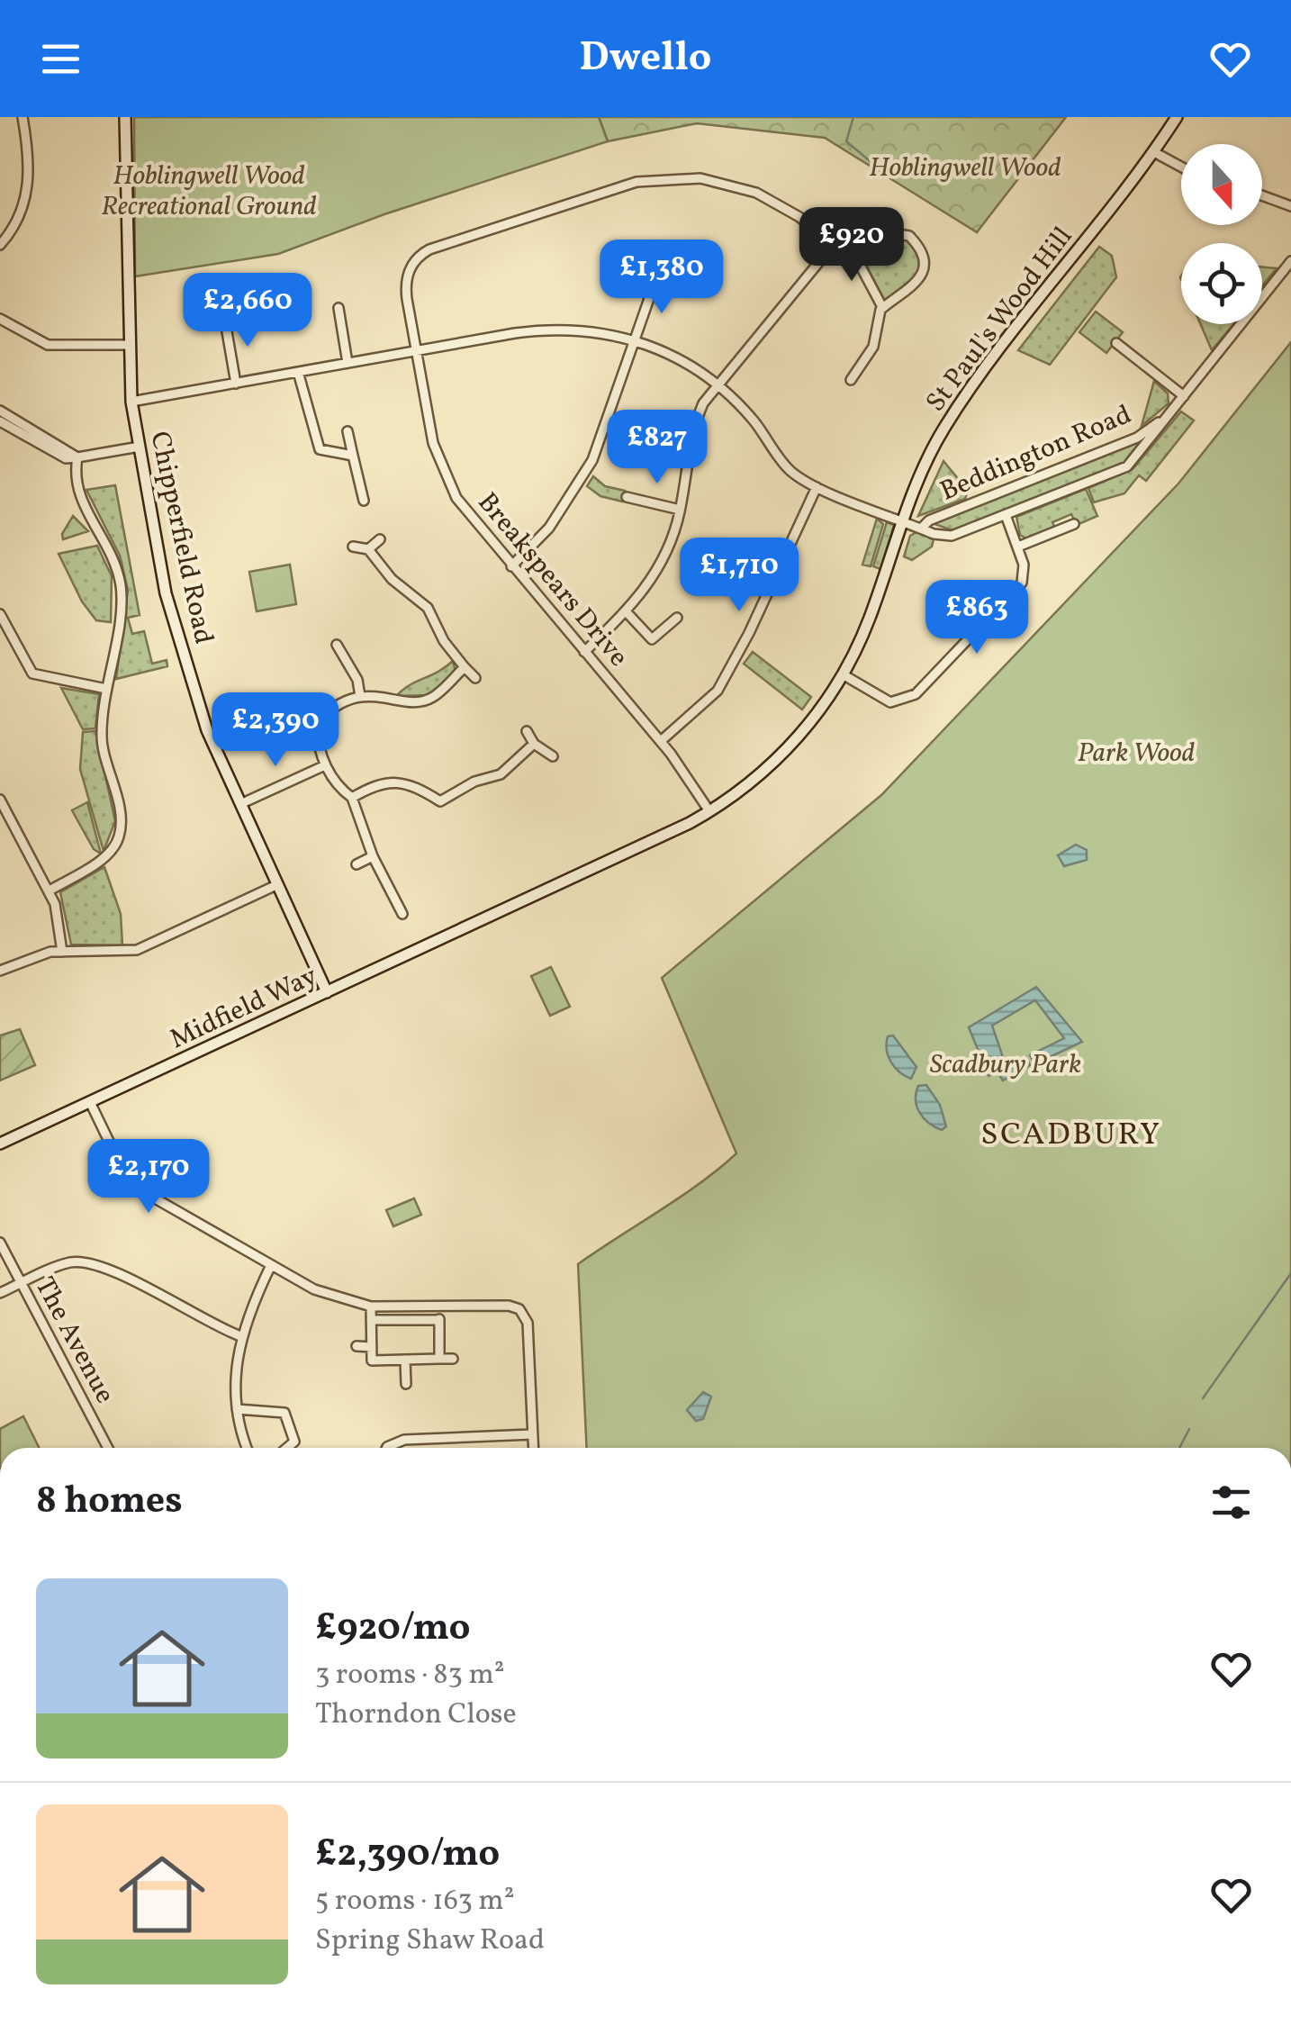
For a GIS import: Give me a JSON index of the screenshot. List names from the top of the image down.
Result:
{
  "streets": {
    "street": [
      "St Paul's Wood Hill",
      "Beddington Road",
      "Chipperfield Road",
      "Breakspears Drive",
      "Midfield Way",
      "The Avenue"
    ]
  },
  "crossings": [
    ["St Paul's Wood Hill", "Beddington Road"],
    ["St Paul's Wood Hill", "Breakspears Drive"],
    ["St Paul's Wood Hill", "Midfield Way"],
    ["Beddington Road", "Chipperfield Road"],
    ["Beddington Road", "Breakspears Drive"],
    ["Chipperfield Road", "Midfield Way"]
  ],
  "districts": ["SCADBURY"],
  "parks": [
    "Hoblingwell Wood",
    "Hoblingwell Wood Recreational Ground",
    "Park Wood",
    "Scadbury Park"
  ],
  "north": "bottom",
  "page": {
    "header": "Dwello",
    "price": [
      "£920",
      "£1,380",
      "£2,660",
      "£827",
      "£1,710",
      "£863",
      "£2,390",
      "£2,170"
    ],
    "heading": "8 homes",
    "list": [
      {
        "name": "£920/mo",
        "note": "3 rooms · 83 m² · Thorndon Close"
      },
      {
        "name": "£2,390/mo",
        "note": "5 rooms · 163 m² · Spring Shaw Road"
      }
    ]
  }
}
